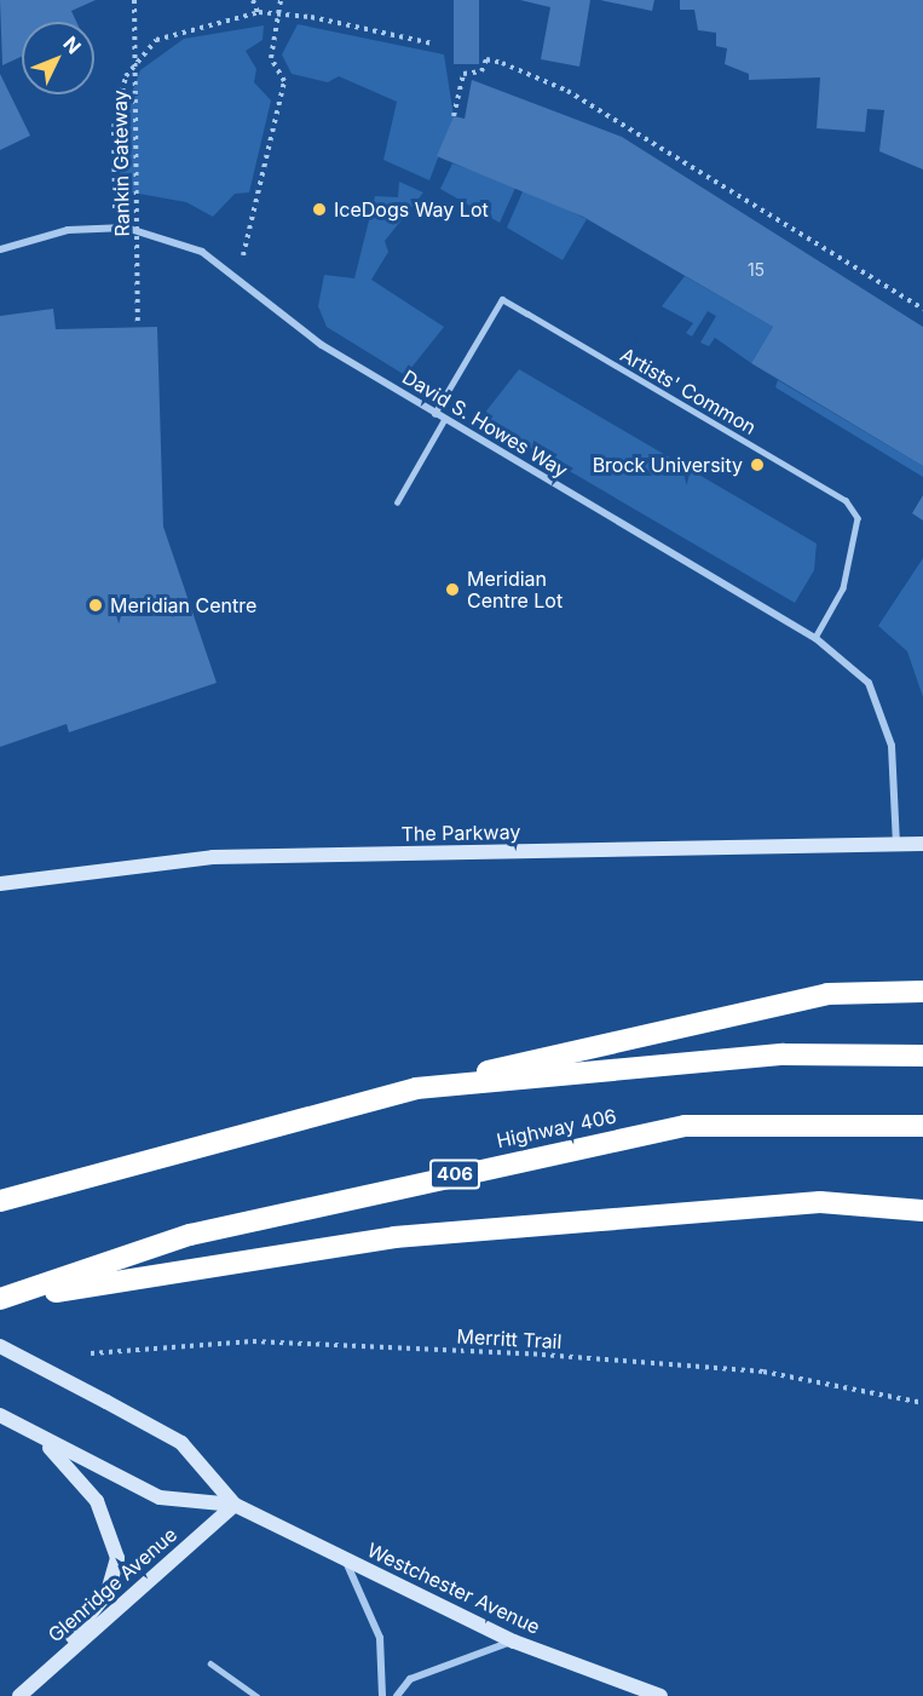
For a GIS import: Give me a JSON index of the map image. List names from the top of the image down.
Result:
{
  "streets": {
    "highway": ["Highway 406", "406"],
    "main road": ["The Parkway", "Glenridge Avenue", "Westchester Avenue"],
    "street": ["David S. Howes Way"],
    "lane": ["Artists' Common"],
    "path": ["Rankin Gateway", "Merritt Trail"]
  },
  "crossings": [
    ["Artists' Common", "David S. Howes Way"],
    ["David S. Howes Way", "The Parkway"],
    ["Glenridge Avenue", "Westchester Avenue"]
  ],
  "places": [
    "IceDogs Way Lot",
    "Brock University",
    "Meridian Centre Lot",
    "Meridian Centre"
  ],
  "house_numbers": ["15"],
  "north": "top right"
}
